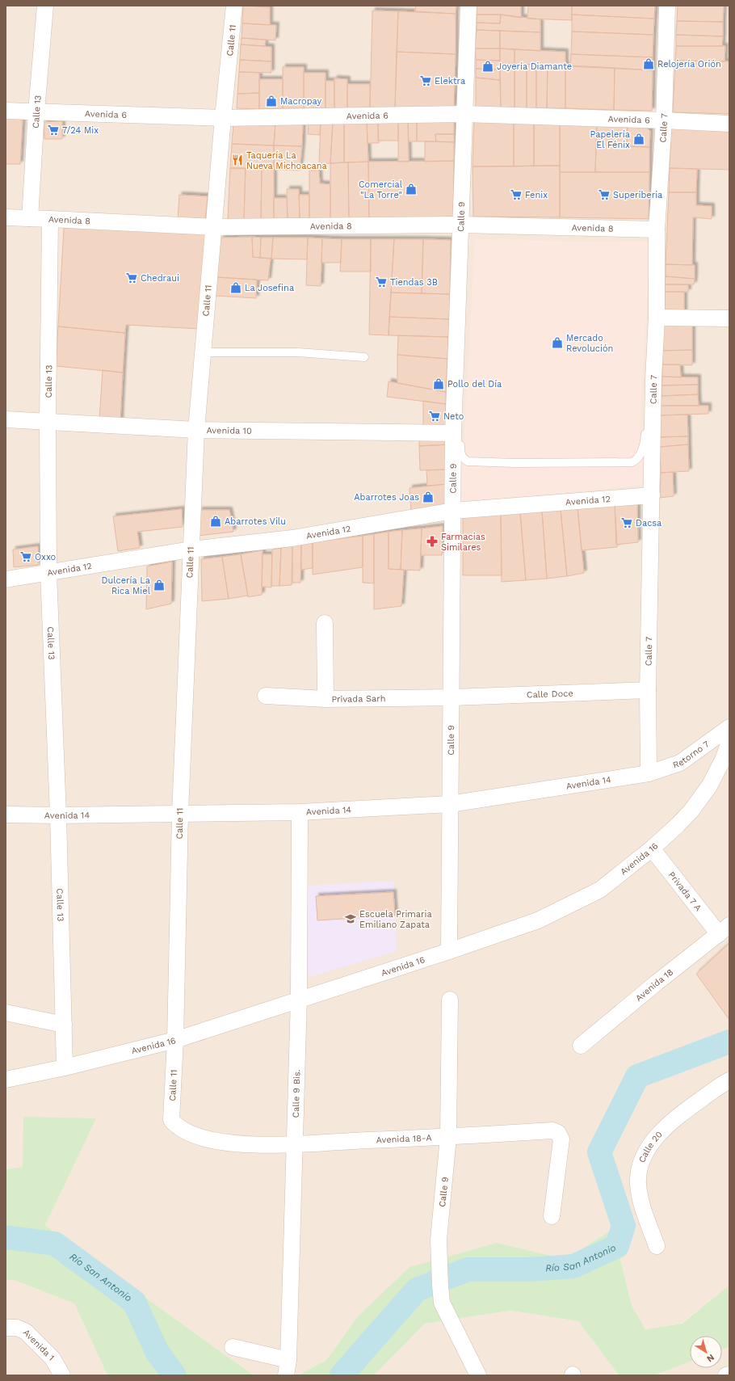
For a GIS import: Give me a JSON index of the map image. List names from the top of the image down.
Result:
{
  "streets": {
    "street": [
      "Calle 11",
      "Calle 13",
      "Avenida 6",
      "Calle 7",
      "Calle 9",
      "Avenida 8",
      "Avenida 10",
      "Avenida 12",
      "Calle Doce",
      "Privada Sarh",
      "Retorno 7",
      "Avenida 14",
      "Avenida 16",
      "Privada 7 A",
      "Avenida 18",
      "Calle 9 Bis.",
      "Avenida 18-A",
      "Calle 20",
      "Avenida 1"
    ]
  },
  "crossings": [
    ["Calle 11", "Avenida 6"],
    ["Calle 11", "Avenida 8"],
    ["Calle 11", "Avenida 10"],
    ["Calle 11", "Avenida 12"],
    ["Calle 11", "Avenida 14"],
    ["Calle 11", "Avenida 16"],
    ["Calle 11", "Avenida 18-A"],
    ["Calle 13", "Avenida 6"],
    ["Calle 13", "Avenida 8"],
    ["Calle 13", "Avenida 10"],
    ["Calle 13", "Avenida 12"],
    ["Calle 13", "Avenida 14"],
    ["Calle 13", "Avenida 16"],
    ["Avenida 6", "Calle 7"],
    ["Avenida 6", "Calle 9"],
    ["Calle 7", "Avenida 8"],
    ["Calle 7", "Avenida 12"],
    ["Calle 7", "Calle Doce"],
    ["Calle 7", "Retorno 7"],
    ["Calle 7", "Avenida 14"],
    ["Calle 9", "Avenida 8"],
    ["Calle 9", "Avenida 10"],
    ["Calle 9", "Avenida 12"],
    ["Calle 9", "Calle Doce"],
    ["Calle 9", "Privada Sarh"],
    ["Calle 9", "Avenida 14"],
    ["Calle 9", "Avenida 16"],
    ["Calle 9", "Avenida 18-A"],
    ["Calle Doce", "Privada Sarh"],
    ["Retorno 7", "Avenida 14"],
    ["Avenida 14", "Calle 9 Bis."],
    ["Avenida 16", "Privada 7 A"],
    ["Avenida 16", "Calle 9 Bis."],
    ["Privada 7 A", "Avenida 18"],
    ["Calle 9 Bis.", "Avenida 18-A"]
  ],
  "water": ["Río San Antonio"],
  "places": {
    "shop": [
      "Relojería Orión",
      "Joyería Diamante",
      "Macropay",
      "Papelería El Fénix",
      "Comercial \"La Torre\"",
      "La Josefina",
      "Mercado Revolución",
      "Pollo del Día",
      "Abarrotes Joas",
      "Abarrotes Vilu",
      "Dulcería La Rica Miel"
    ],
    "supermarket": [
      "Elektra",
      "7/24 Mix",
      "Fenix",
      "Superiberia",
      "Chedraui",
      "Tiendas 3B",
      "Neto",
      "Dacsa",
      "Oxxo"
    ],
    "restaurant": ["Taquería La Nueva Michoacana"],
    "pharmacy": ["Farmacias Similares"],
    "school or university": ["Escuela Primaria Emiliano Zapata"]
  },
  "north": "bottom right"
}
